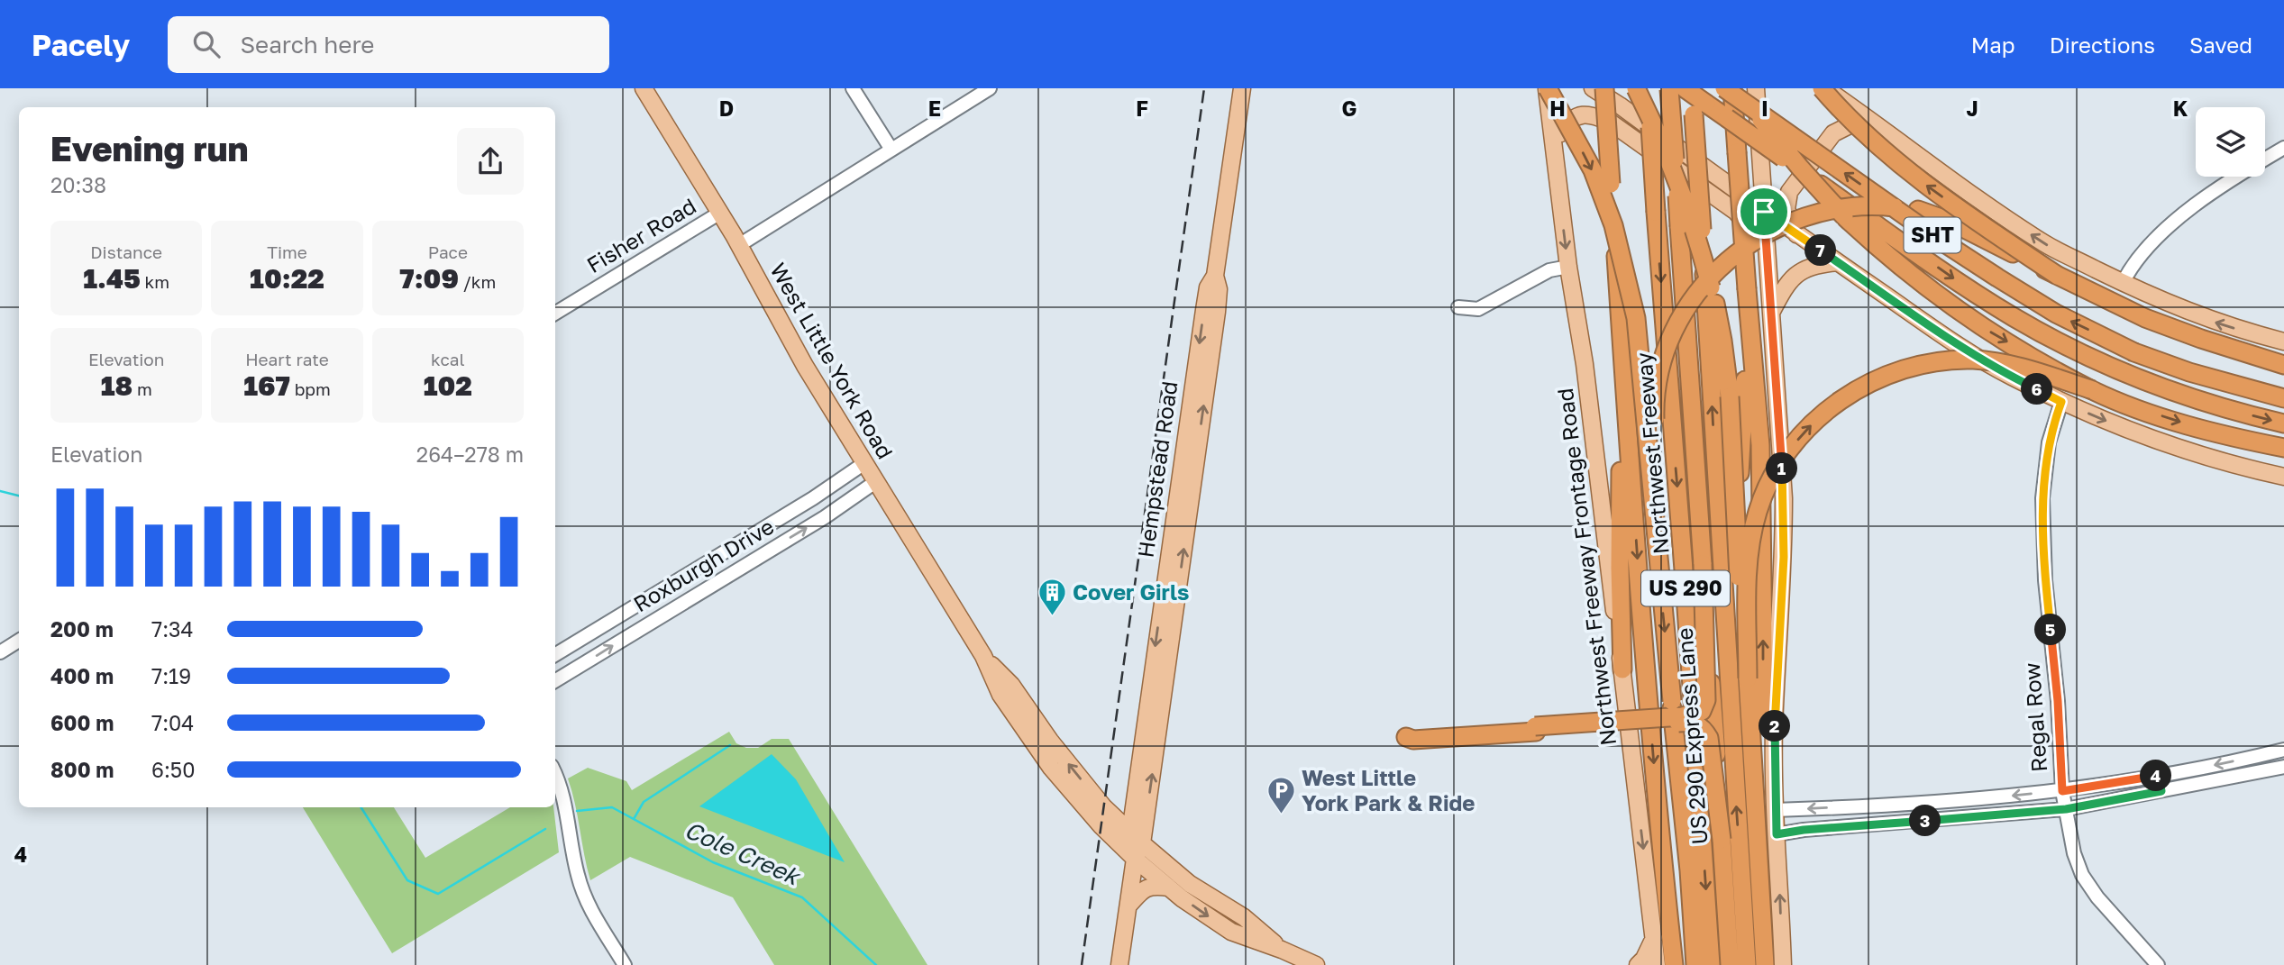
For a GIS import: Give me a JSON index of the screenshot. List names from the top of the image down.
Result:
{
  "streets": {
    "highway": [
      "SHT",
      "Northwest Freeway",
      "US 290",
      "US 290 Express Lane"
    ],
    "main road": ["West Little York Road", "Hempstead Road", "Northwest Freeway Frontage Road"],
    "street": ["Fisher Road", "Roxburgh Drive", "Regal Row"]
  },
  "crossings": [
    ["Fisher Road", "West Little York Road"],
    ["West Little York Road", "Hempstead Road"],
    ["West Little York Road", "Roxburgh Drive"]
  ],
  "water": ["Cole Creek"],
  "places": {
    "building": ["Cover Girls"],
    "parking": ["West Little York Park & Ride"]
  },
  "page": {
    "header": "Pacely",
    "search": "Search here",
    "nav": ["Map", "Directions", "Saved"],
    "heading": ["Evening run", "20:38"],
    "stats": [
      ["Distance", "1.45 km"],
      ["Time", "10:22"],
      ["Pace", "7:09 /km"],
      ["Elevation", "18 m"],
      ["Heart rate", "167 bpm"],
      ["kcal", "102"]
    ],
    "pins": [
      "7",
      "6",
      "1",
      "5",
      "2",
      "4",
      "3"
    ],
    "chart": ["Elevation", "264–278 m"],
    "list": [
      {
        "name": "200 m",
        "note": "7:34"
      },
      {
        "name": "400 m",
        "note": "7:19"
      },
      {
        "name": "600 m",
        "note": "7:04"
      },
      {
        "name": "800 m",
        "note": "6:50"
      }
    ]
  },
  "grid": {
    "columns": [
      "D",
      "E",
      "F",
      "G",
      "H",
      "I",
      "J",
      "K"
    ],
    "rows": ["4"]
  }
}
